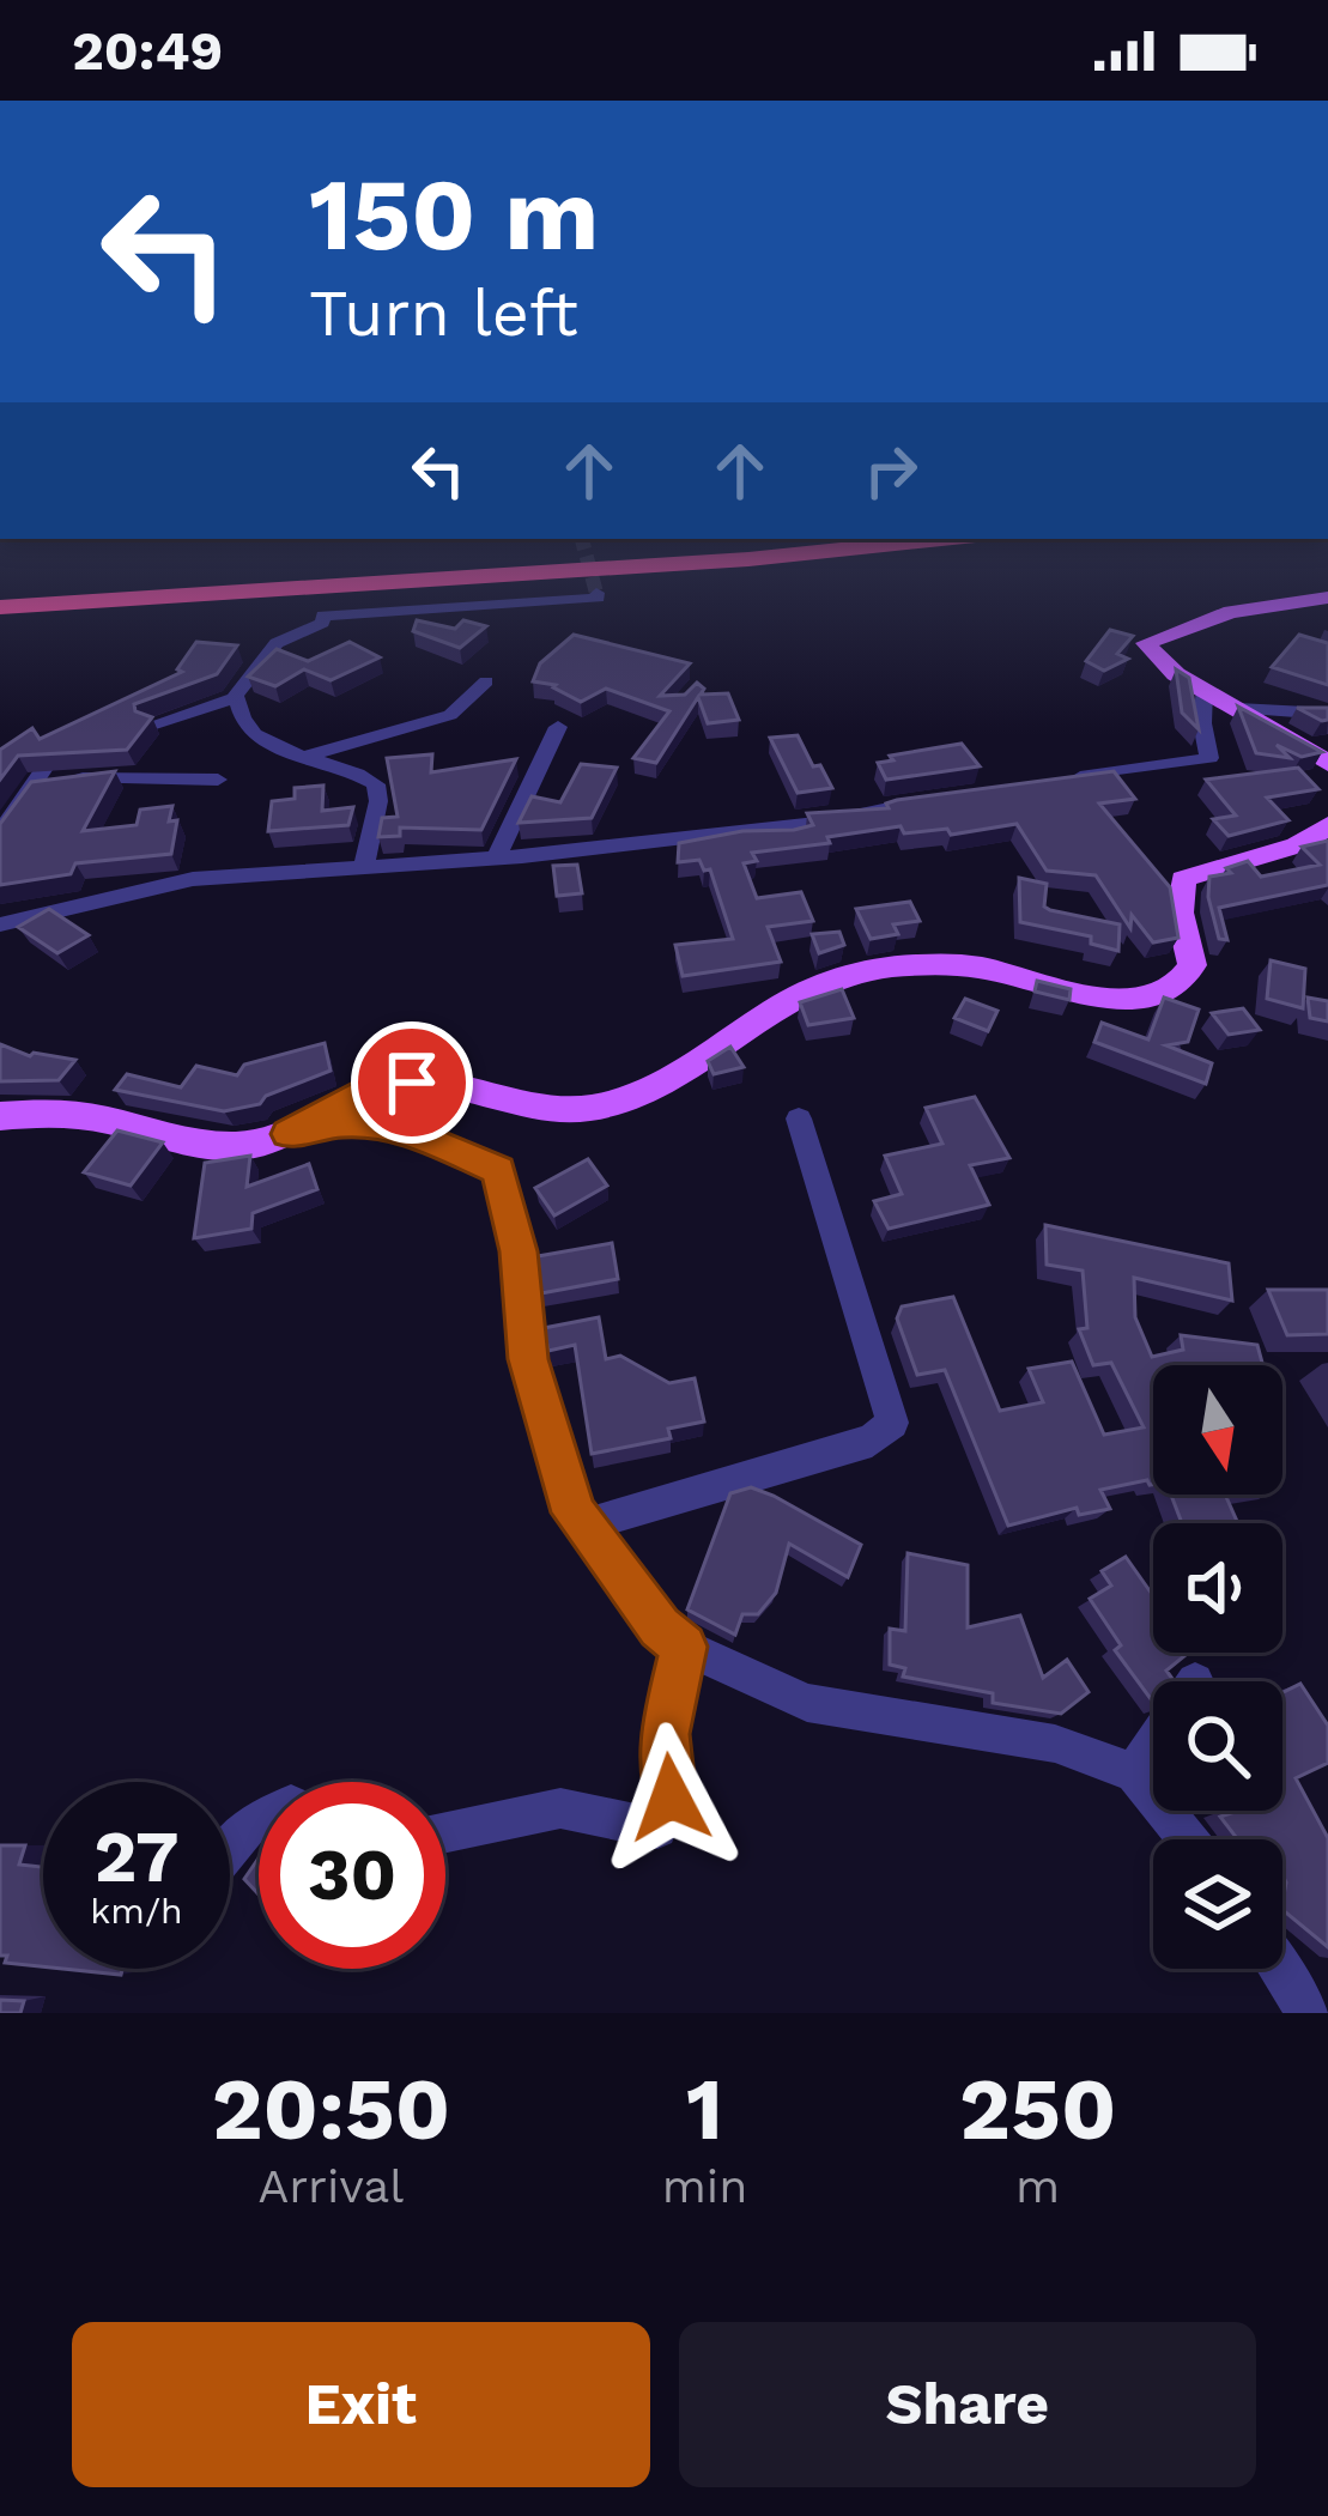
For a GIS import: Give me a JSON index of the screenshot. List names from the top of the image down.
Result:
{
  "north": "bottom",
  "page": {
    "status": "20:49",
    "turn": ["150 m", "Turn left"],
    "speed": "27 km/h",
    "limit": "30",
    "eta": [
      "20:50",
      "Arrival",
      "1",
      "min",
      "250",
      "m"
    ],
    "buttons": ["Exit", "Share"]
  }
}
